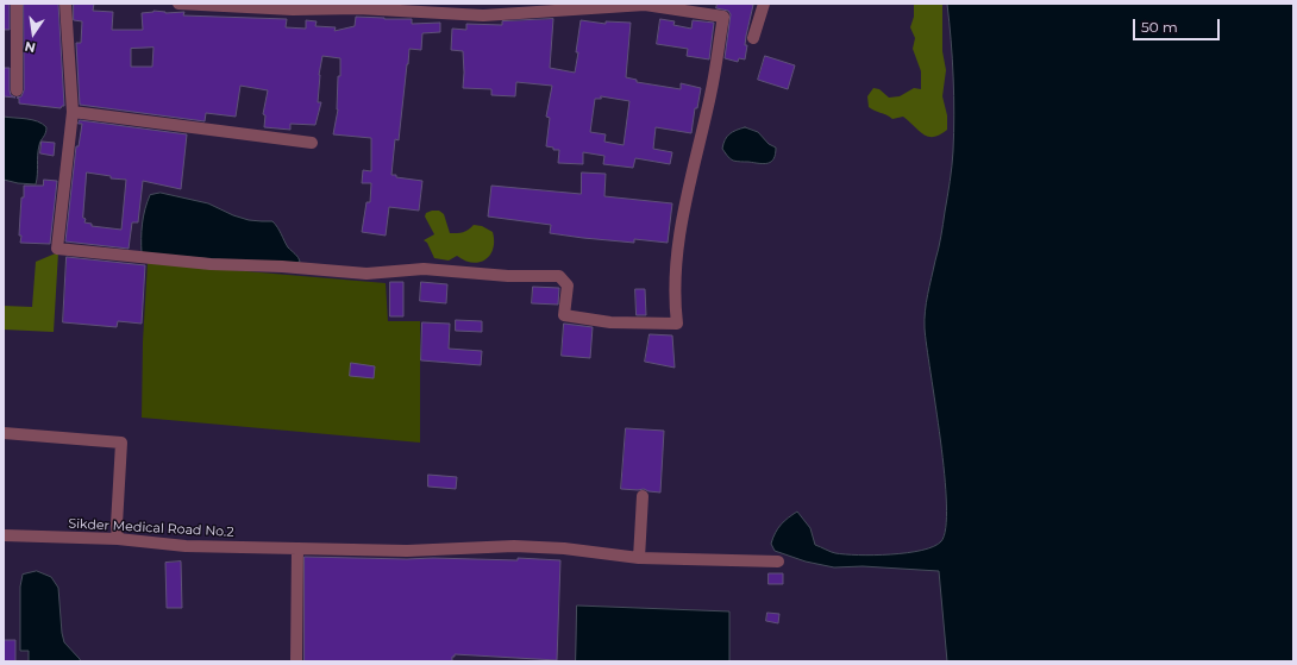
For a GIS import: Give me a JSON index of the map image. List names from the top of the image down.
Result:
{
  "streets": {
    "street": ["Sikder Medical Road No.2"]
  },
  "scale_bar": "50 m",
  "north": "bottom"
}
